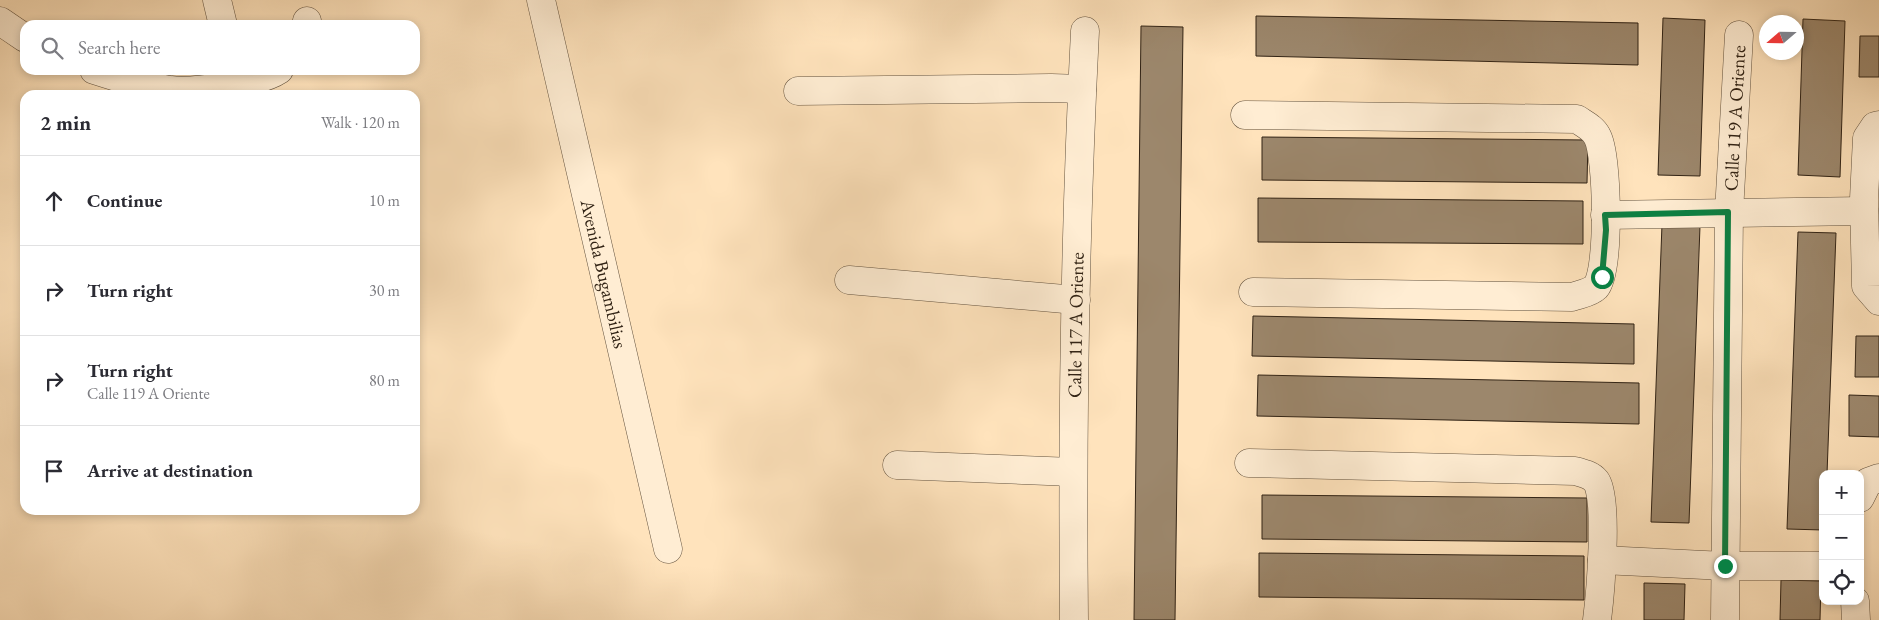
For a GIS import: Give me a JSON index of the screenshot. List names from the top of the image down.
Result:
{
  "streets": {
    "street": ["Calle 119 A Oriente", "Avenida Bugambilias", "Calle 117 A Oriente"]
  },
  "north": "left",
  "page": {
    "search": "Search here",
    "heading": ["2 min", "Walk · 120 m"],
    "list": [
      ["Continue", "10 m"],
      ["Turn right", "30 m"],
      ["Turn right", "Calle 119 A Oriente", "80 m"],
      "Arrive at destination"
    ],
    "map_buttons": ["+", "−"]
  }
}
